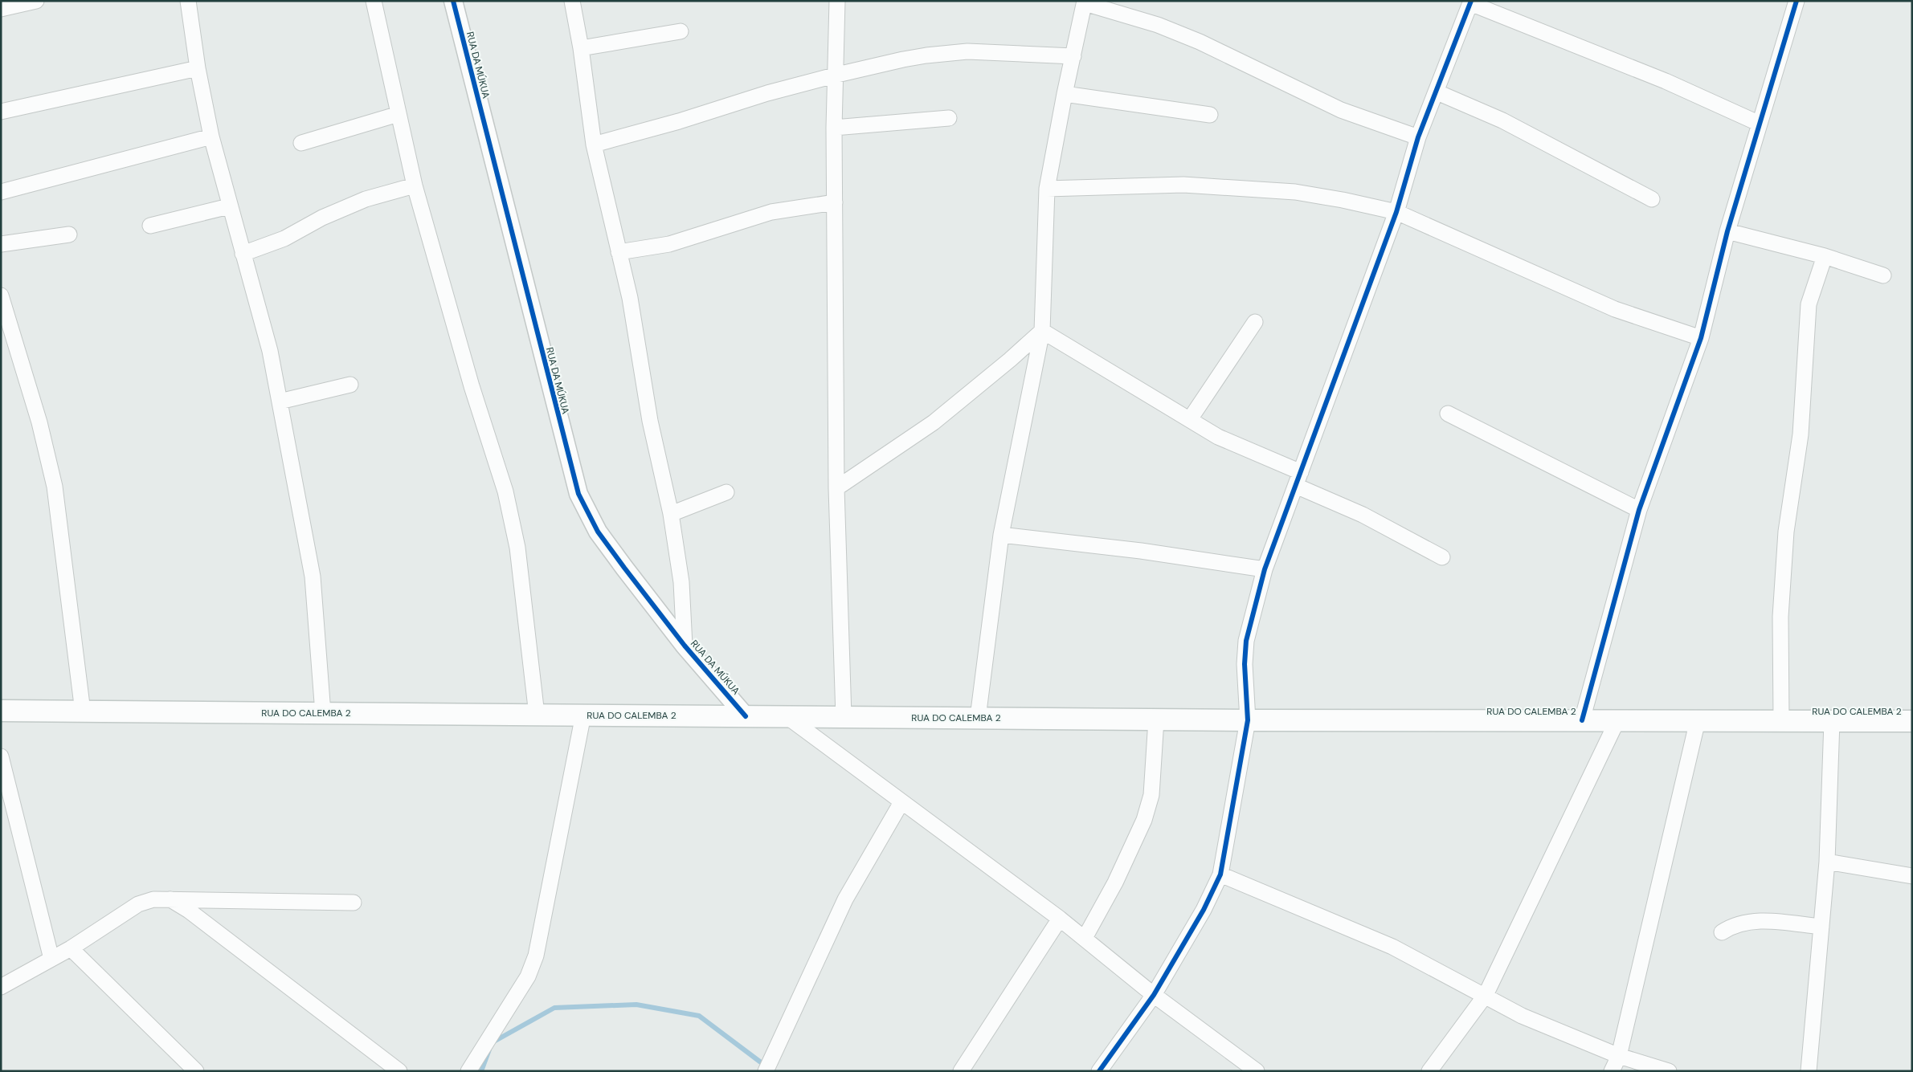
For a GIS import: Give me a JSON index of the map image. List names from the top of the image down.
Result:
{
  "streets": {
    "main road": ["RUA DO CALEMBA 2"],
    "street": ["RUA DA MÚKUA"]
  },
  "crossings": [
    ["RUA DA MÚKUA", "RUA DO CALEMBA 2"]
  ]
}
